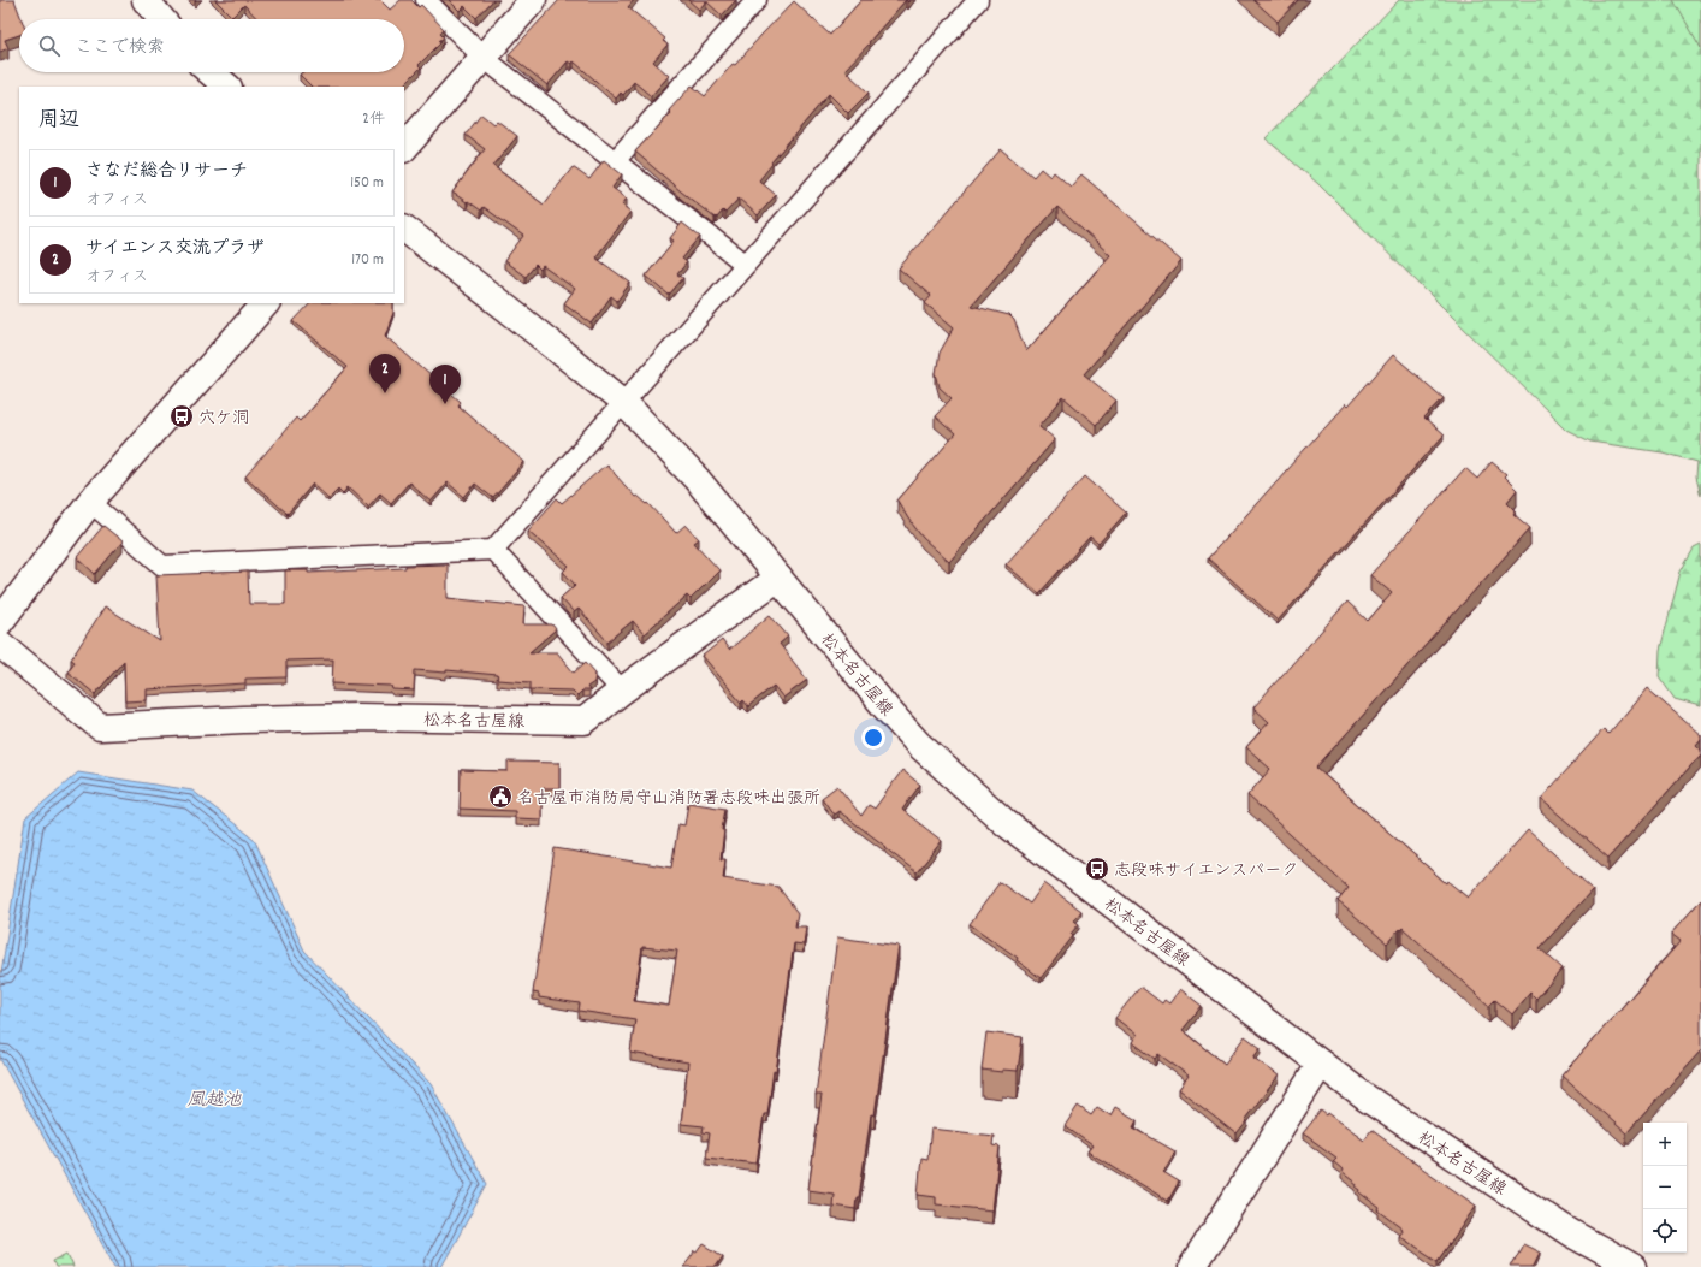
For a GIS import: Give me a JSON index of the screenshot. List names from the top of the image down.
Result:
{
  "streets": {
    "main road": ["松本名古屋線"]
  },
  "water": ["風越池"],
  "places": {
    "bus stop": ["穴ケ洞", "志段味サイエンスパーク"],
    "public building": ["名古屋市消防局守山消防署志段味出張所"]
  },
  "page": {
    "search": "ここで検索",
    "heading": ["周辺", "2件"],
    "list": [
      {
        "mark": "1",
        "name": "さなだ総合リサーチ",
        "note": "オフィス",
        "value": "150 m"
      },
      {
        "mark": "2",
        "name": "サイエンス交流プラザ",
        "note": "オフィス",
        "value": "170 m"
      }
    ],
    "pins": ["2", "1"],
    "map_buttons": ["+", "−"]
  }
}
